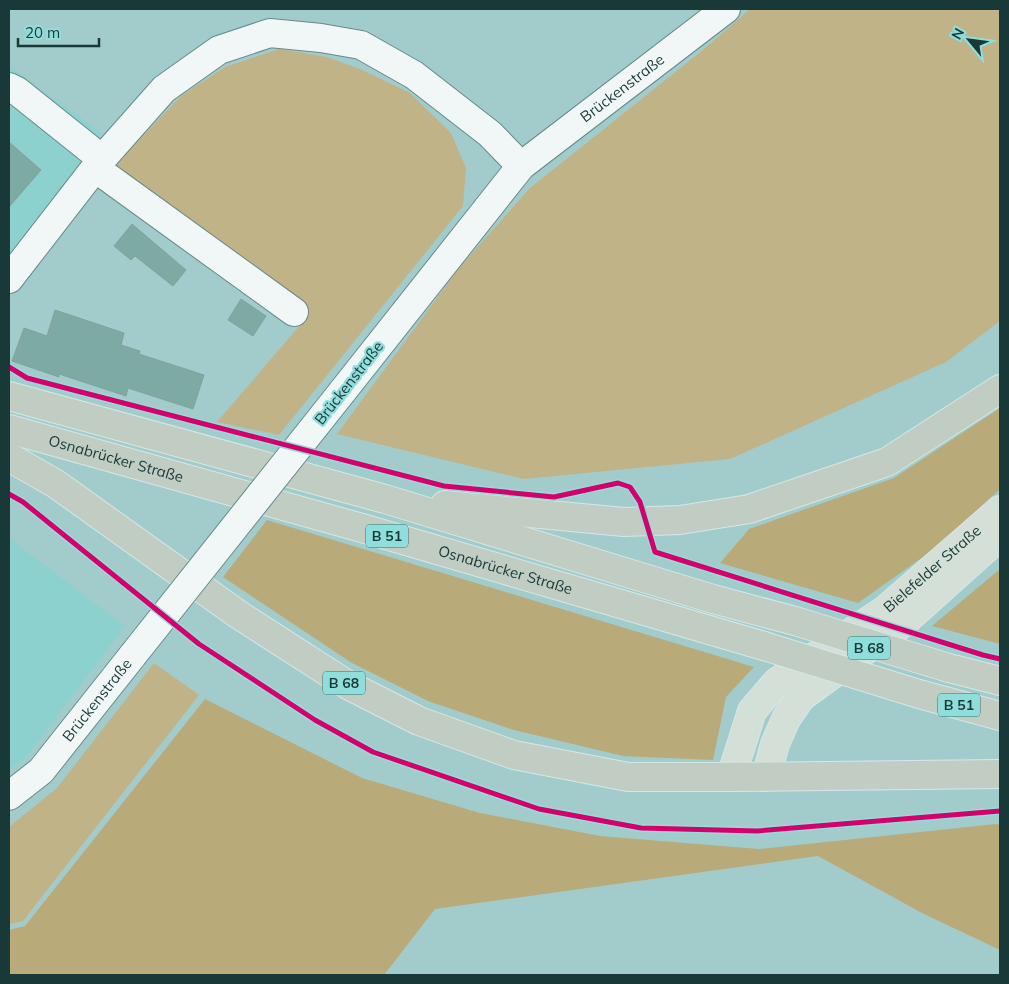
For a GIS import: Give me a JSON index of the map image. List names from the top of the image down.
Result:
{
  "streets": {
    "highway": ["Osnabrücker Straße", "B 51", "B 68"],
    "main road": ["Bielefelder Straße"],
    "street": ["Brückenstraße"]
  },
  "crossings": [
    ["Bielefelder Straße", "B 68"]
  ],
  "scale_bar": "20 m",
  "north": "top left"
}
